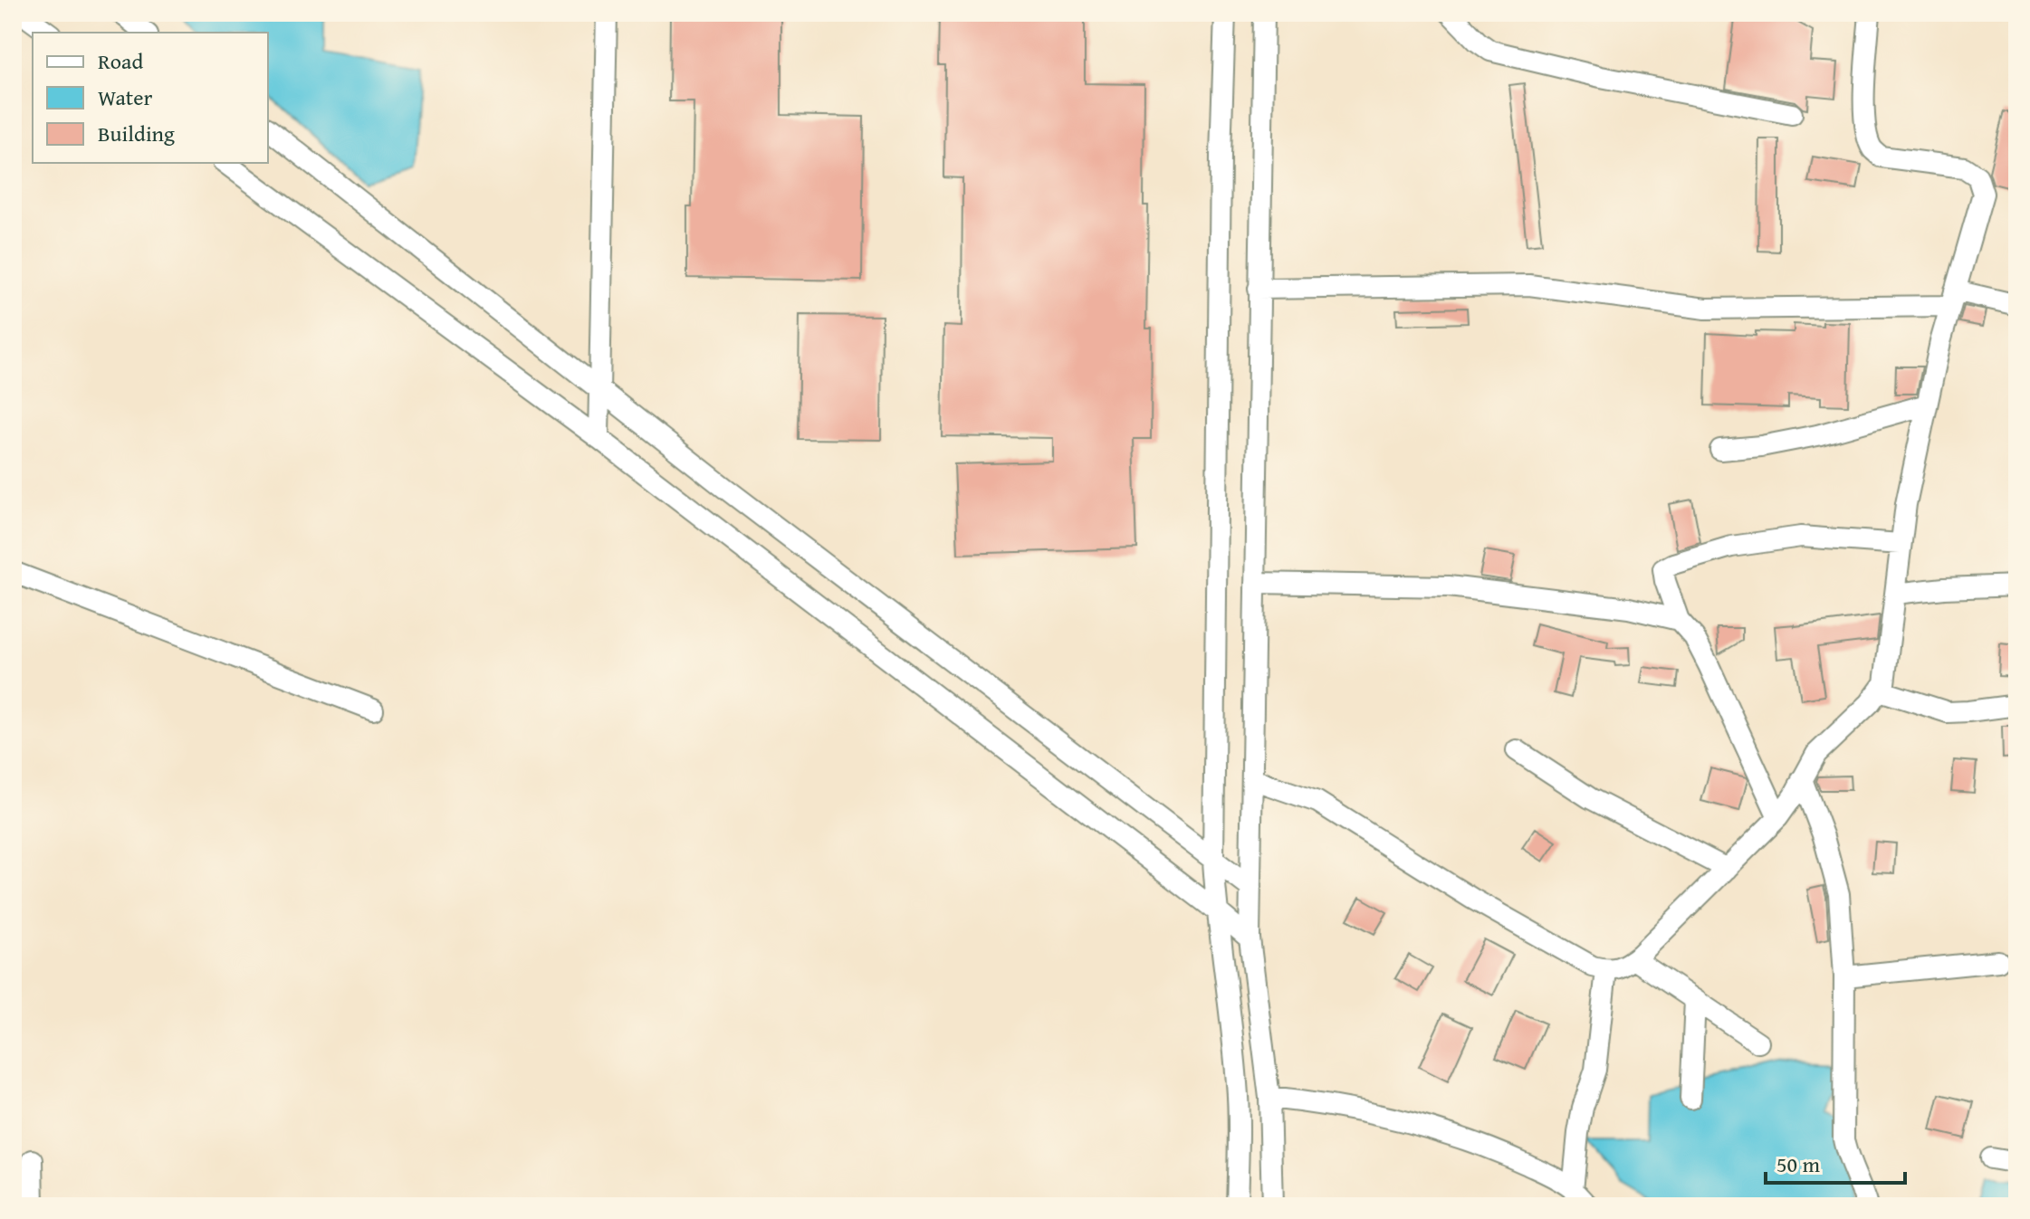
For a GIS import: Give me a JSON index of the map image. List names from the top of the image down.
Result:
{
  "legend": ["Road", "Water", "Building"],
  "scale_bar": "50 m"
}
